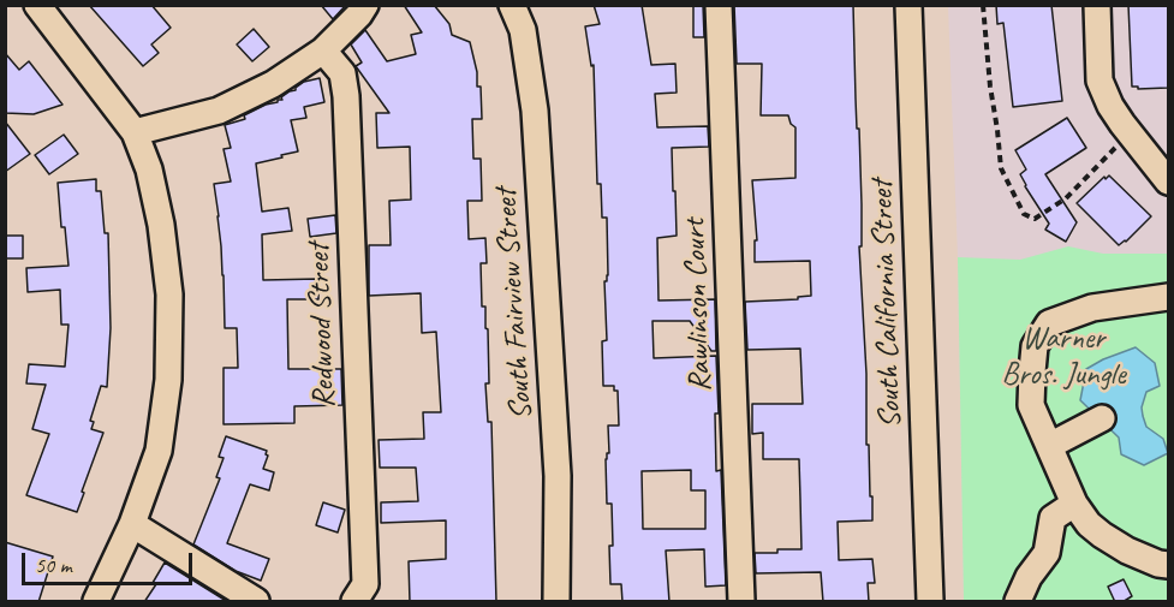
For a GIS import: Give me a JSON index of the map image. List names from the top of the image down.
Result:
{
  "streets": {
    "street": [
      "South Fairview Street",
      "South California Street",
      "Rawlinson Court",
      "Redwood Street"
    ]
  },
  "parks": ["Warner Bros. Jungle"],
  "scale_bar": "50 m"
}
